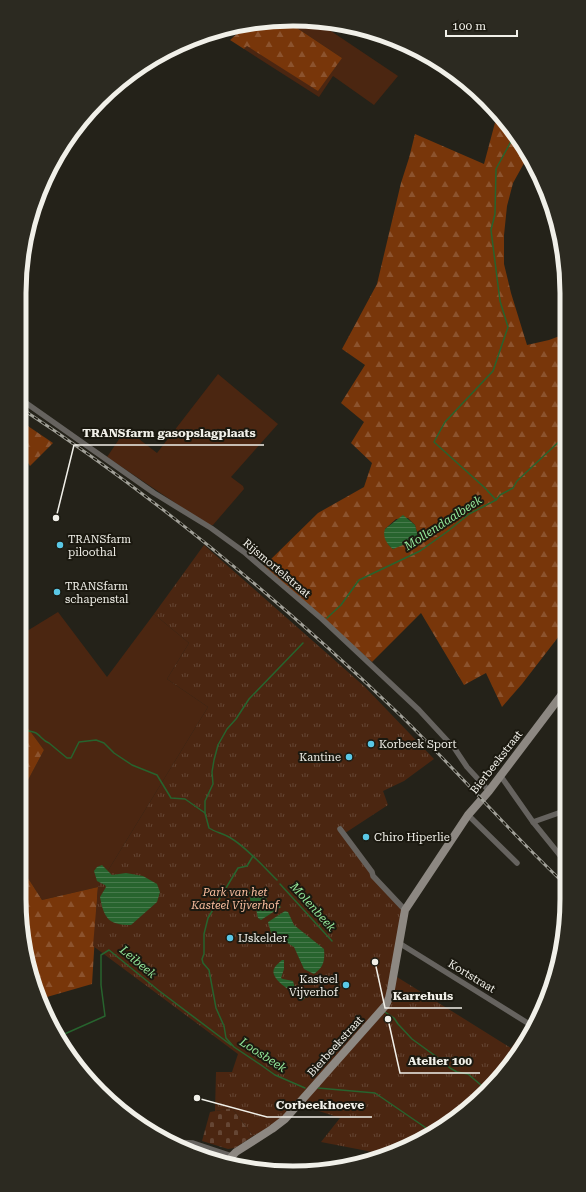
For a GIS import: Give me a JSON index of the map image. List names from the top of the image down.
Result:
{
  "streets": {
    "street": ["Rijsmortelstraat", "Bierbeekstraat", "Kortstraat"]
  },
  "crossings": [
    ["Rijsmortelstraat", "Bierbeekstraat"],
    ["Bierbeekstraat", "Kortstraat"]
  ],
  "water": [
    "Mollendaalbeek",
    "Molenbeek",
    "Leibeek",
    "Loosbeek"
  ],
  "parks": ["Park van het Kasteel Vijverhof"],
  "places": [
    "TRANSfarm gasopslagplaats",
    "TRANSfarm piloothal",
    "TRANSfarm schapenstal",
    "Korbeek Sport",
    "Kantine",
    "Chiro Hiperlie",
    "IJskelder",
    "Karrehuis",
    "Kasteel Vijverhof",
    "Atelier 100",
    "Corbeekhoeve"
  ],
  "scale_bar": "100 m"
}
